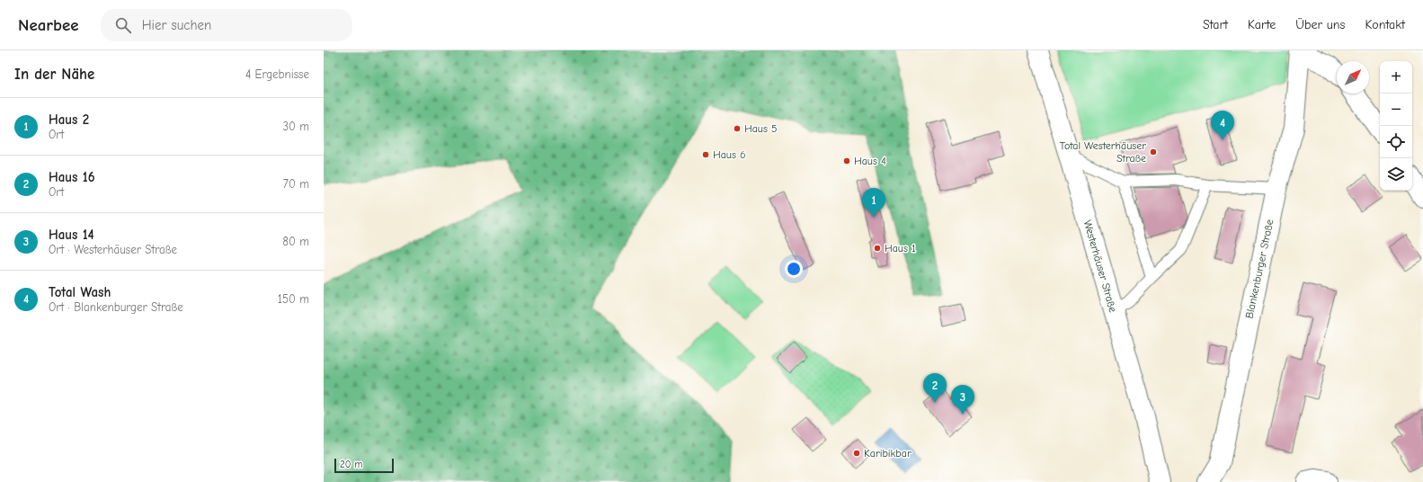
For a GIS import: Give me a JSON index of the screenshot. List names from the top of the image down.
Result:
{
  "streets": {
    "street": ["Westerhäuser Straße", "Blankenburger Straße"]
  },
  "places": [
    "Haus 5",
    "Total Westerhäuser Straße",
    "Haus 6",
    "Haus 4",
    "Haus 1",
    "Karibikbar"
  ],
  "scale_bar": "20 m",
  "north": "top right",
  "page": {
    "header": "Nearbee",
    "search": "Hier suchen",
    "nav": [
      "Start",
      "Karte",
      "Über uns",
      "Kontakt"
    ],
    "heading": ["In der Nähe", "4 Ergebnisse"],
    "map_buttons": ["+", "−"],
    "list": [
      {
        "mark": "1",
        "name": "Haus 2",
        "note": "Ort",
        "value": "30 m"
      },
      {
        "mark": "2",
        "name": "Haus 16",
        "note": "Ort",
        "value": "70 m"
      },
      {
        "mark": "3",
        "name": "Haus 14",
        "note": "Ort · Westerhäuser Straße",
        "value": "80 m"
      },
      {
        "mark": "4",
        "name": "Total Wash",
        "note": "Ort · Blankenburger Straße",
        "value": "150 m"
      }
    ],
    "pins": [
      "4",
      "1",
      "2",
      "3"
    ],
    "scale": "20 m"
  }
}
